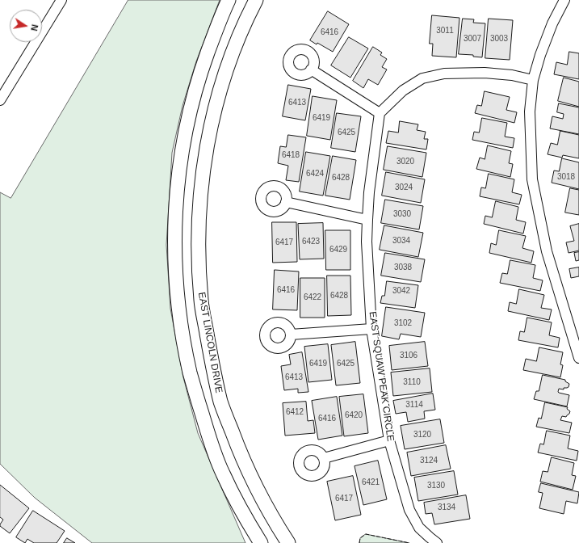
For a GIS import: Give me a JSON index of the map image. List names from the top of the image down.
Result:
{
  "streets": {
    "main road": ["EAST LINCOLN DRIVE"],
    "street": ["EAST SQUAW PEAK CIRCLE"]
  },
  "house_numbers": [
    "3011",
    "6416",
    "3007",
    "3003",
    "6413",
    "6419",
    "6425",
    "6418",
    "3020",
    "6424",
    "3018",
    "6428",
    "3024",
    "3030",
    "3034",
    "6423",
    "6417",
    "6429",
    "3038",
    "6416",
    "3042",
    "6428",
    "6422",
    "3102",
    "3106",
    "6419",
    "6425",
    "6413",
    "3110",
    "3114",
    "6412",
    "6420",
    "6416",
    "3120",
    "3124",
    "6421",
    "3130",
    "6417",
    "3134"
  ],
  "north": "right"
}
